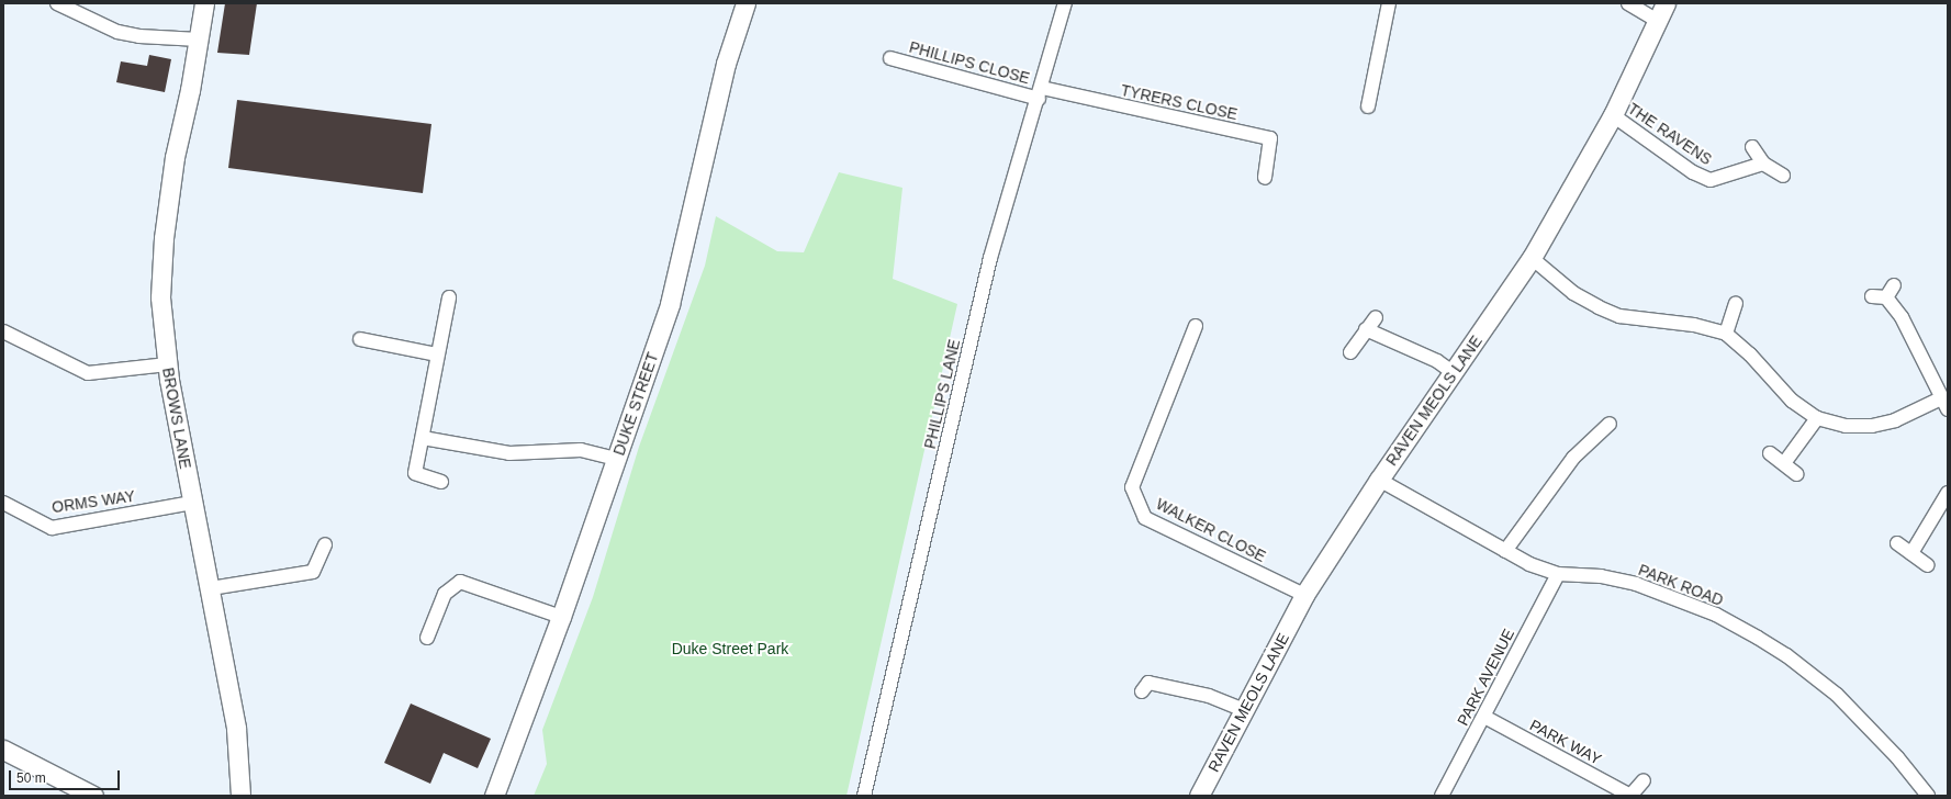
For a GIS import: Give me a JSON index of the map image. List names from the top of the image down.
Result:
{
  "streets": {
    "street": [
      "PHILLIPS CLOSE",
      "TYRERS CLOSE",
      "THE RAVENS",
      "PHILLIPS LANE",
      "RAVEN MEOLS LANE",
      "DUKE STREET",
      "BROWS LANE",
      "ORMS WAY",
      "WALKER CLOSE",
      "PARK ROAD",
      "PARK AVENUE",
      "PARK WAY"
    ]
  },
  "crossings": [
    ["PHILLIPS CLOSE", "TYRERS CLOSE"],
    ["PHILLIPS CLOSE", "PHILLIPS LANE"],
    ["TYRERS CLOSE", "PHILLIPS LANE"],
    ["THE RAVENS", "RAVEN MEOLS LANE"],
    ["RAVEN MEOLS LANE", "WALKER CLOSE"],
    ["RAVEN MEOLS LANE", "PARK ROAD"],
    ["BROWS LANE", "ORMS WAY"],
    ["PARK ROAD", "PARK AVENUE"],
    ["PARK AVENUE", "PARK WAY"]
  ],
  "parks": ["Duke Street Park"],
  "scale_bar": "50 m"
}
